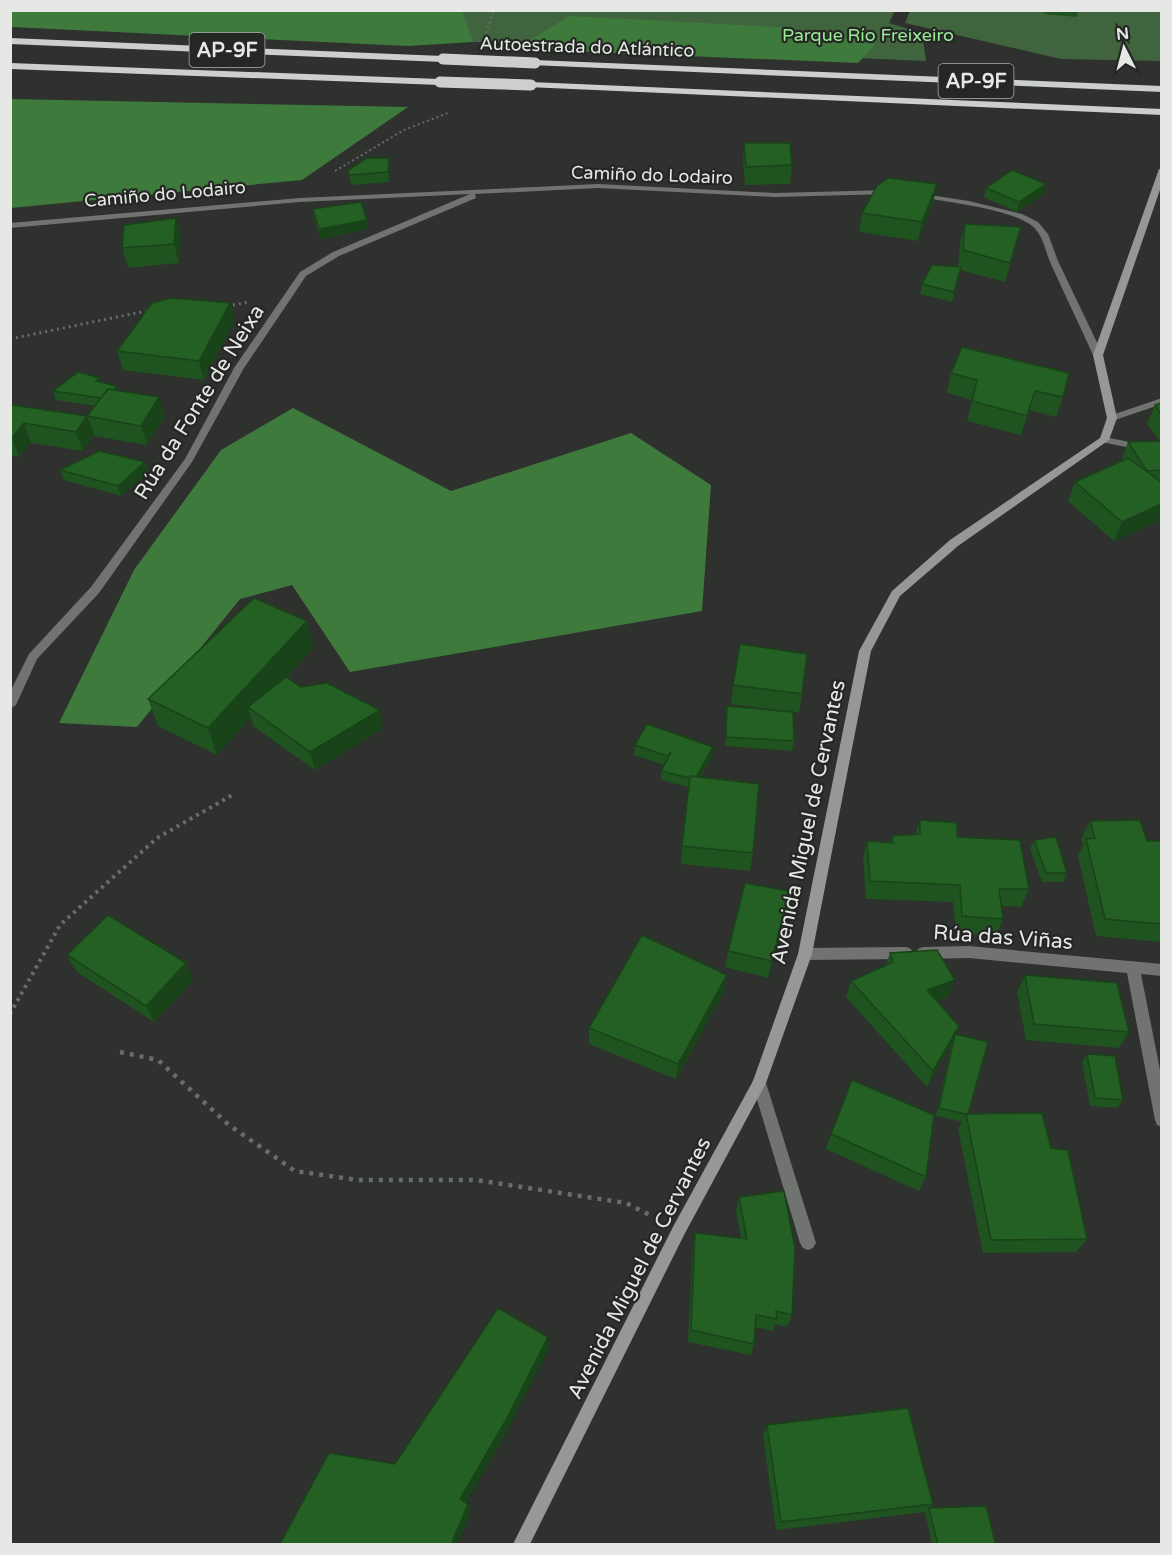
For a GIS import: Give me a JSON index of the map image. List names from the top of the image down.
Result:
{
  "streets": {
    "highway": ["Autoestrada do Atlántico", "AP-9F"],
    "street": [
      "Camiño do Lodairo",
      "Rúa da Fonte de Neixa",
      "Avenida Miguel de Cervantes",
      "Rúa das Viñas"
    ]
  },
  "crossings": [
    ["Camiño do Lodairo", "Rúa da Fonte de Neixa"],
    ["Avenida Miguel de Cervantes", "Rúa das Viñas"]
  ],
  "parks": ["Parque Río Freixeiro"],
  "north": "top"
}
